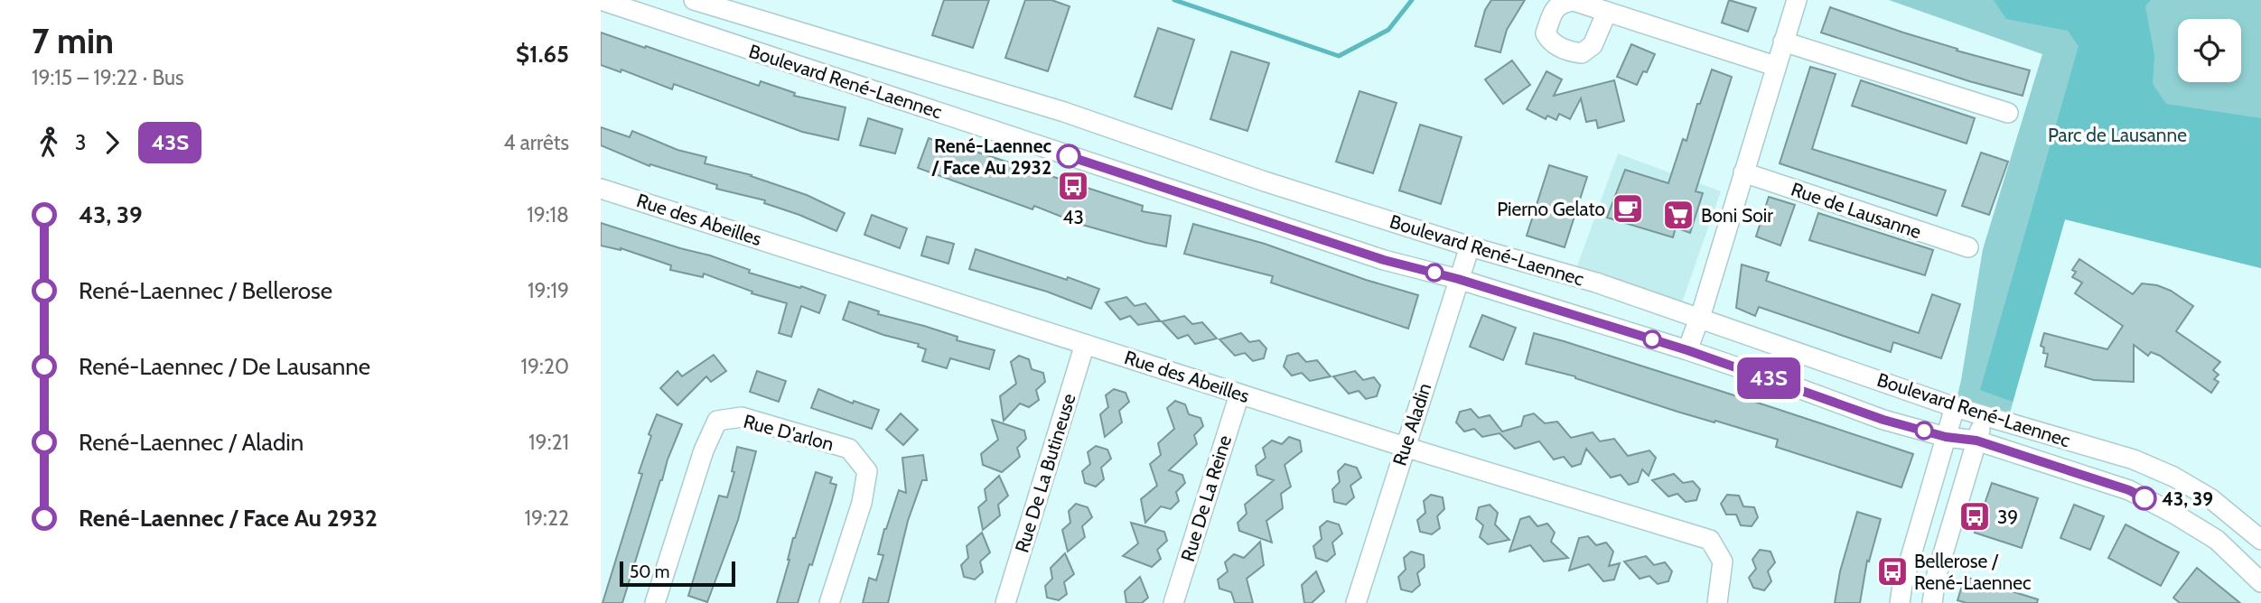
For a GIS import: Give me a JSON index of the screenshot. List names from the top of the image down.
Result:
{
  "streets": {
    "street": [
      "Boulevard René-Laennec",
      "Rue de Lausanne",
      "Rue des Abeilles",
      "Rue Aladin",
      "Rue D'arlon",
      "Rue De La Butineuse",
      "Rue De La Reine"
    ]
  },
  "crossings": [
    ["Boulevard René-Laennec", "Rue Aladin"],
    ["Rue des Abeilles", "Rue Aladin"],
    ["Rue des Abeilles", "Rue De La Butineuse"],
    ["Rue des Abeilles", "Rue De La Reine"]
  ],
  "parks": ["Parc de Lausanne"],
  "places": {
    "other": ["René-Laennec / Face Au 2932", "43, 39"],
    "bus stop": ["43", "39", "Bellerose / René-Laennec"],
    "cafe": ["Pierno Gelato"],
    "supermarket": ["Boni Soir"]
  },
  "lines": ["bus line 43S"],
  "scale_bar": "50 m",
  "page": {
    "heading": ["7 min", "19:15 – 19:22 · Bus", "$1.65"],
    "on_map": "43S",
    "legs": ["3", "43S", "4 arrêts"],
    "list": [
      {
        "name": "43, 39",
        "value": "19:18"
      },
      {
        "name": "René-Laennec / Bellerose",
        "value": "19:19"
      },
      {
        "name": "René-Laennec / De Lausanne",
        "value": "19:20"
      },
      {
        "name": "René-Laennec / Aladin",
        "value": "19:21"
      },
      {
        "name": "René-Laennec / Face Au 2932",
        "value": "19:22"
      }
    ],
    "scale": "50 m"
  }
}
